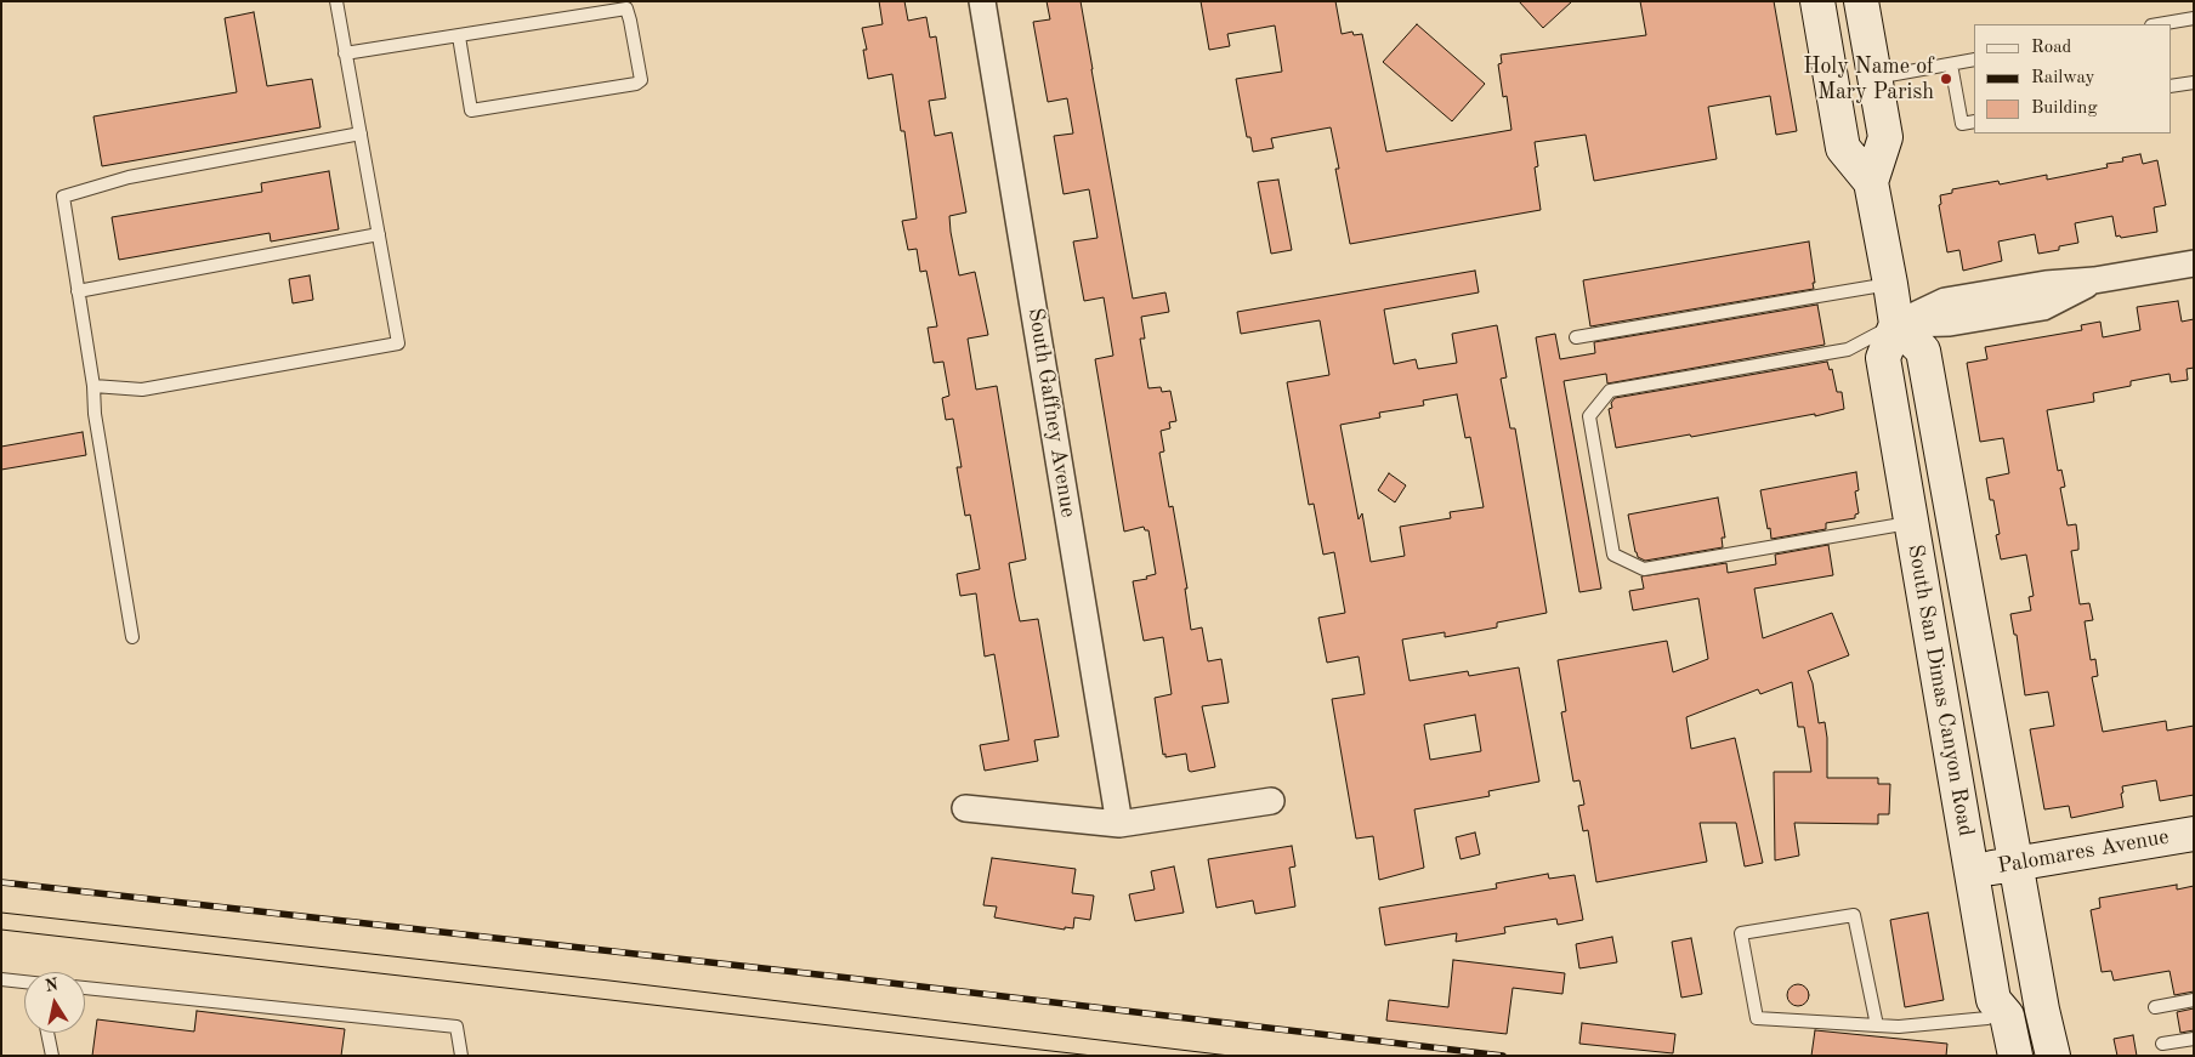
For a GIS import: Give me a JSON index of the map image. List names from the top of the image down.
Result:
{
  "streets": {
    "main road": ["South San Dimas Canyon Road", "Palomares Avenue"],
    "street": ["South Gaffney Avenue"]
  },
  "crossings": [
    ["South San Dimas Canyon Road", "Palomares Avenue"]
  ],
  "places": ["Holy Name of Mary Parish"],
  "legend": ["Road", "Railway", "Building"],
  "north": "top"
}
